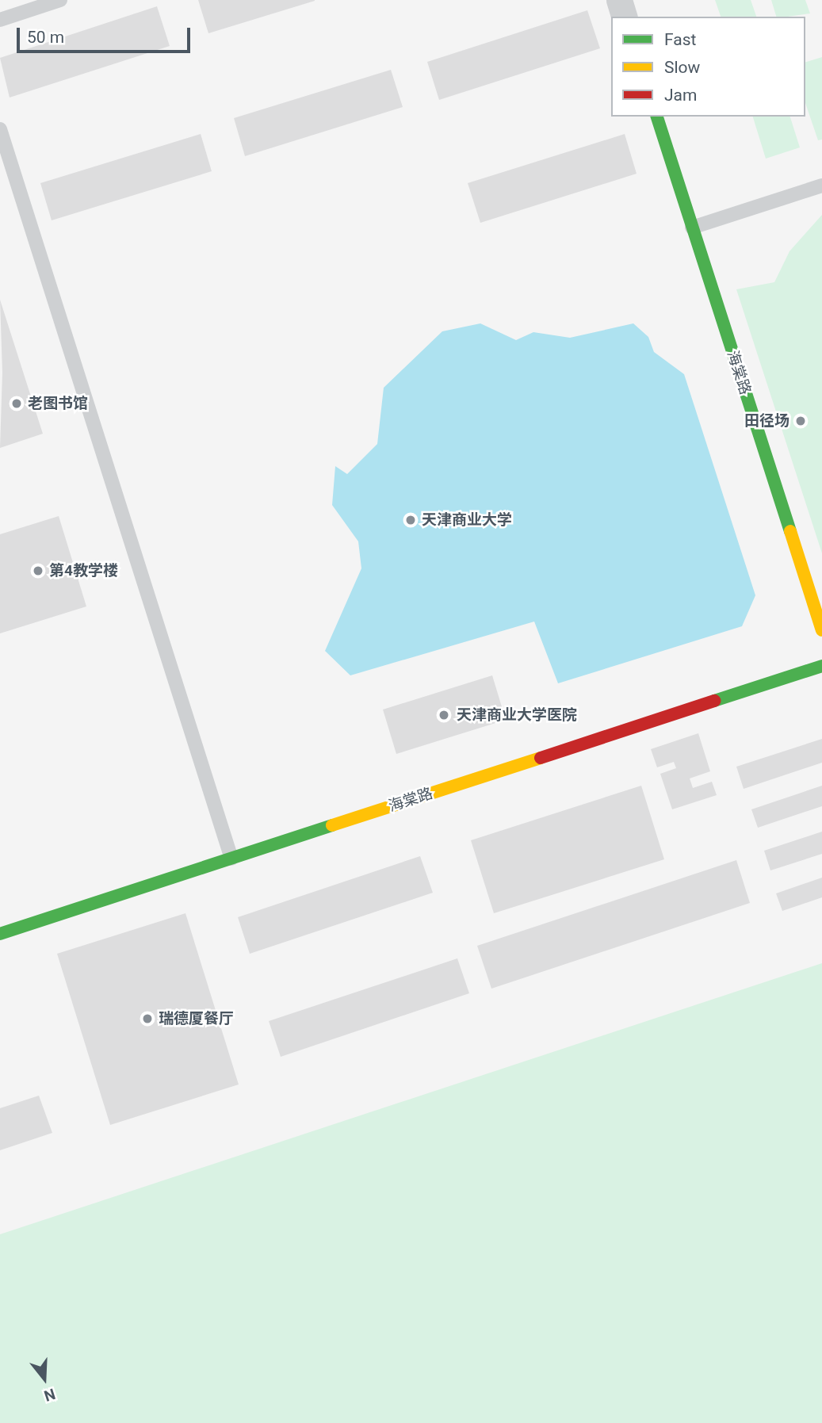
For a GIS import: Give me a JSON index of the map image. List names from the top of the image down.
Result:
{
  "streets": {
    "street": ["海棠路"]
  },
  "places": [
    "老图书馆",
    "田径场",
    "天津商业大学",
    "第4教学楼",
    "天津商业大学医院",
    "瑞德厦餐厅"
  ],
  "legend": ["Fast", "Slow", "Jam"],
  "scale_bar": "50 m",
  "north": "bottom"
}
